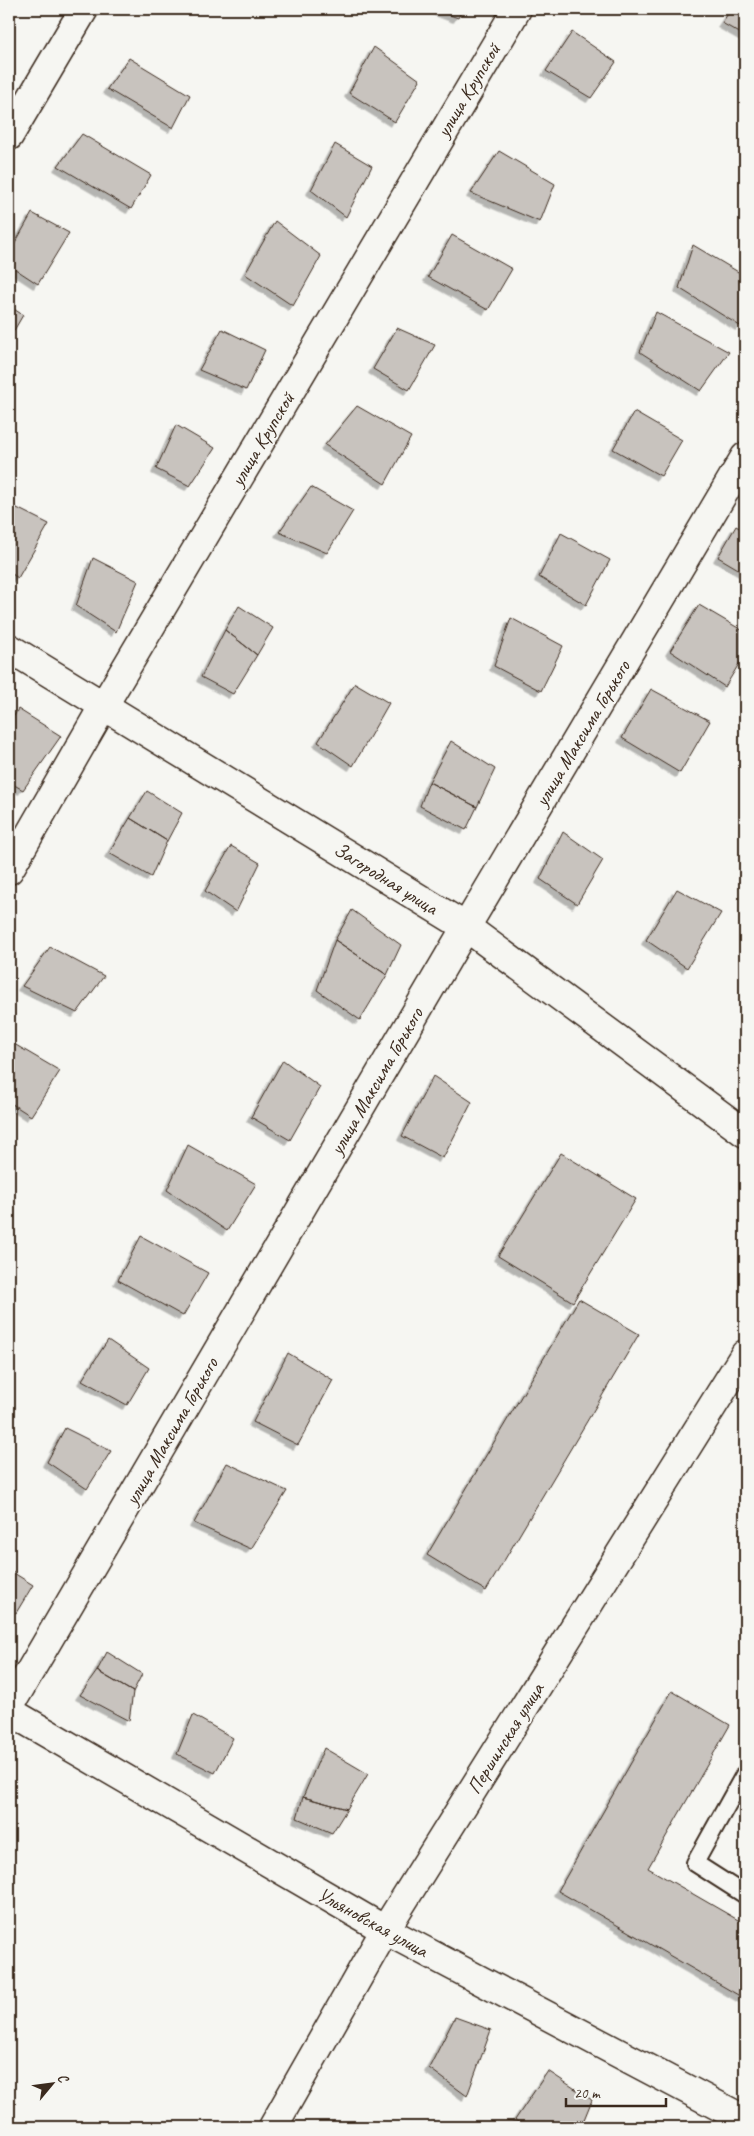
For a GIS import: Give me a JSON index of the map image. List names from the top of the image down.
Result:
{
  "streets": {
    "street": [
      "улица Крупской",
      "улица Максима Горького",
      "Загородная улица",
      "Першинская улица",
      "Ульяновская улица"
    ]
  },
  "crossings": [
    ["улица Крупской", "Загородная улица"],
    ["улица Максима Горького", "Загородная улица"],
    ["Першинская улица", "Ульяновская улица"]
  ],
  "scale_bar": "20 m",
  "north": "top right"
}
